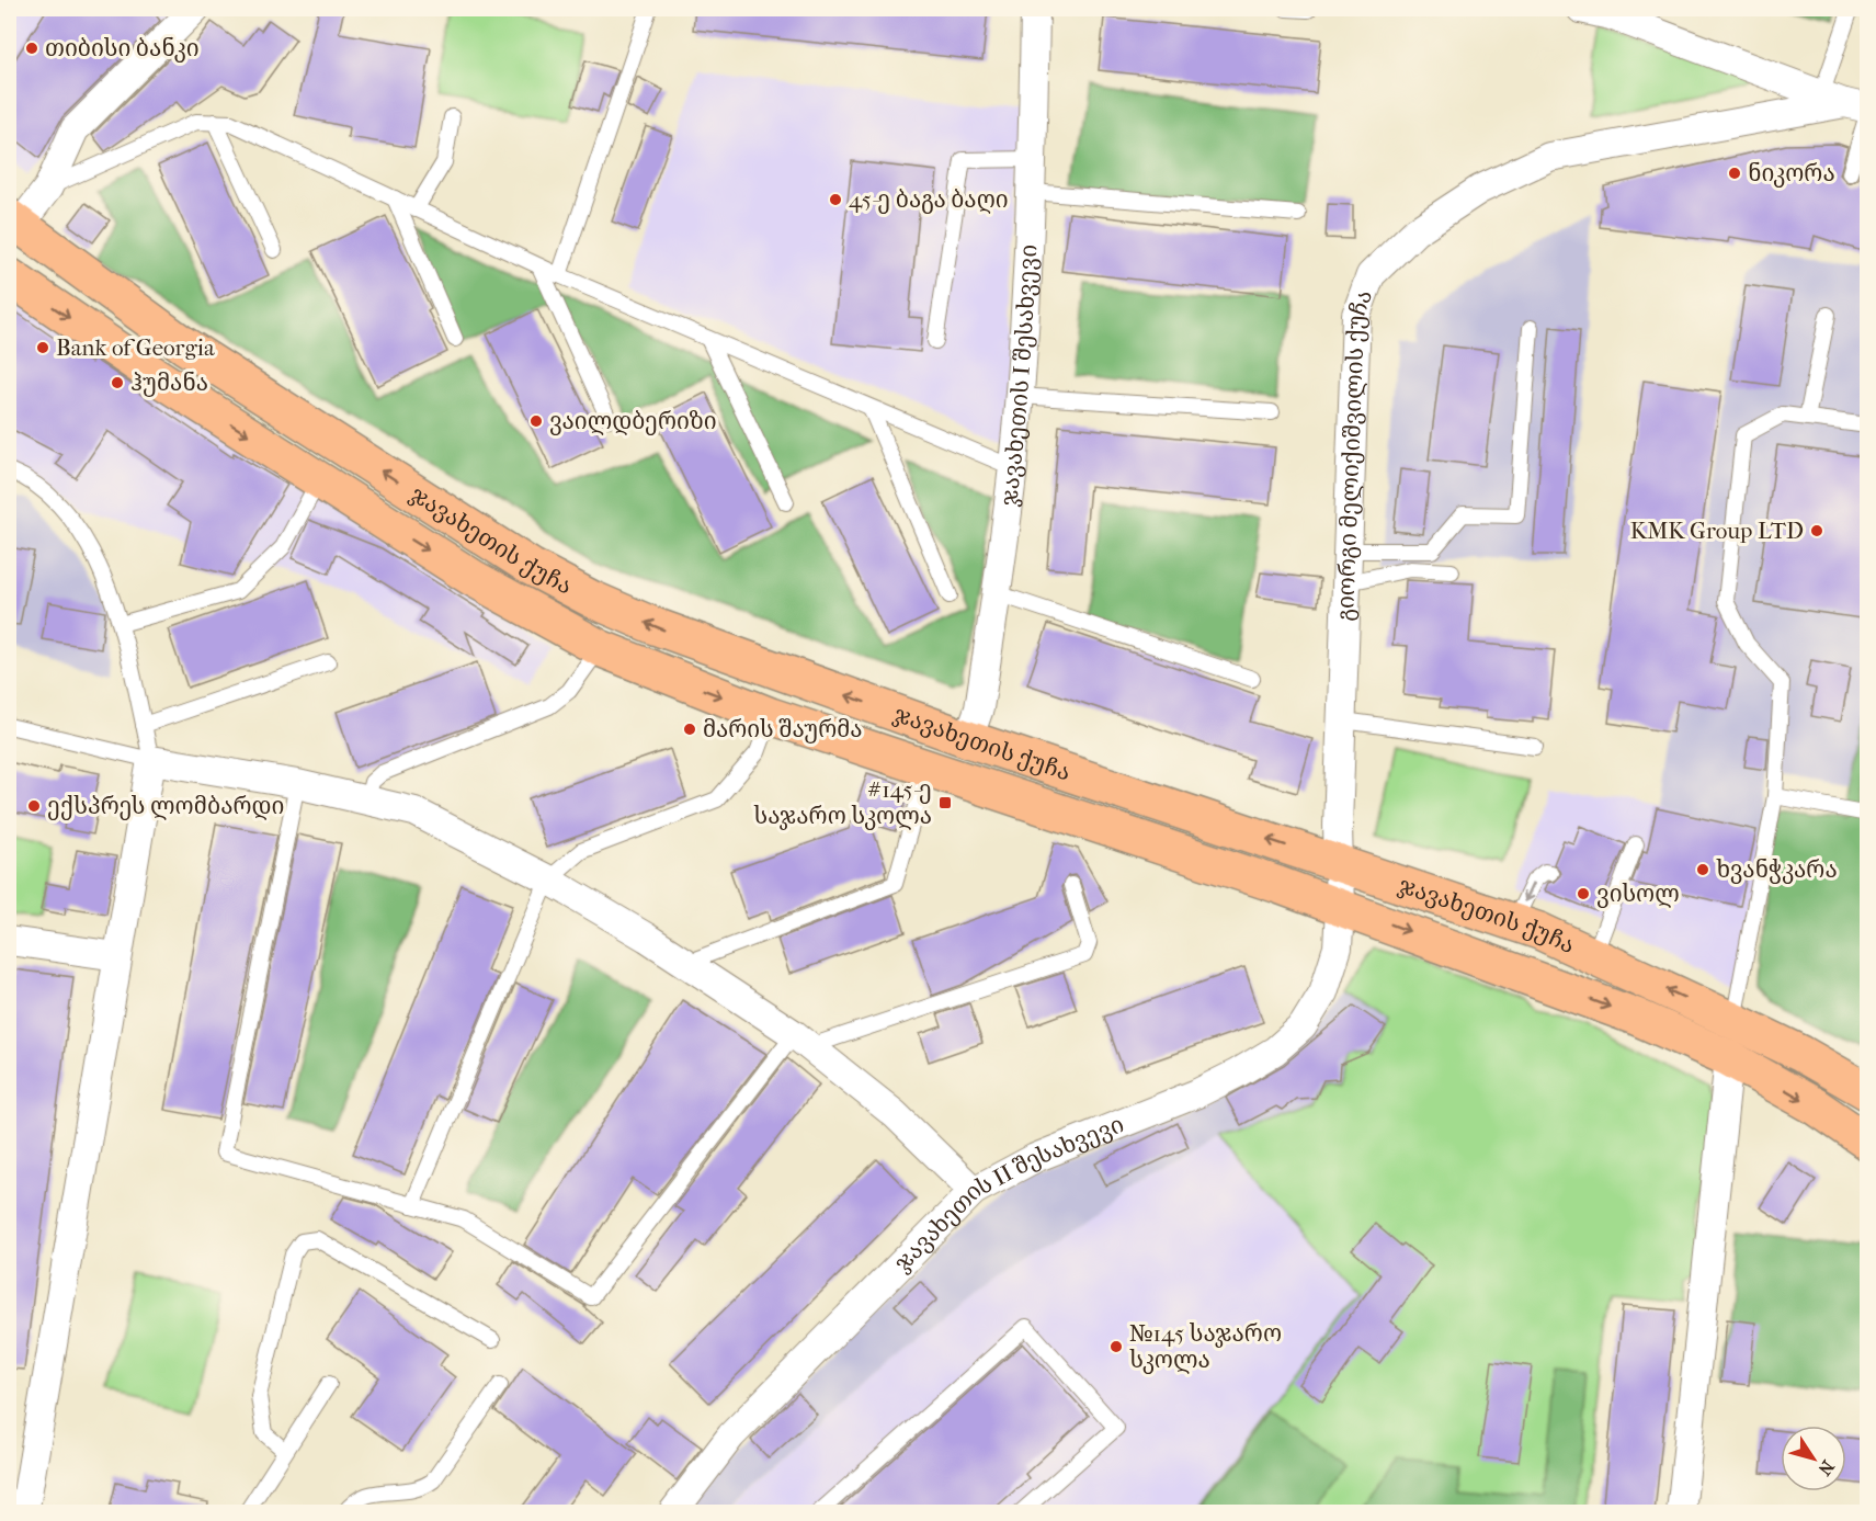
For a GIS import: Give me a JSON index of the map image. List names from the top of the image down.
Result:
{
  "streets": {
    "main road": ["ჯავახეთის ქუჩა"],
    "street": ["ჯავახეთის I შესახვევი", "გიორგი მელიქიშვილის ქუჩა", "ჯავახეთის II შესახვევი"]
  },
  "crossings": [
    ["ჯავახეთის I შესახვევი", "ჯავახეთის ქუჩა"],
    ["გიორგი მელიქიშვილის ქუჩა", "ჯავახეთის ქუჩა"],
    ["გიორგი მელიქიშვილის ქუჩა", "ჯავახეთის II შესახვევი"],
    ["ჯავახეთის ქუჩა", "ჯავახეთის II შესახვევი"]
  ],
  "places": {
    "other": [
      "თიბისი ბანკი",
      "ნიკორა",
      "45-ე ბაგა ბაღი",
      "Bank of Georgia",
      "ჰუმანა",
      "ვაილდბერიზი",
      "KMK Group LTD",
      "მარის შაურმა",
      "ექსპრეს ლომბარდი",
      "ხვანჭკარა",
      "ვისოლ",
      "№145 საჯარო სკოლა"
    ],
    "transit": ["#145-ე საჯარო სკოლა"]
  },
  "north": "bottom right"
}
